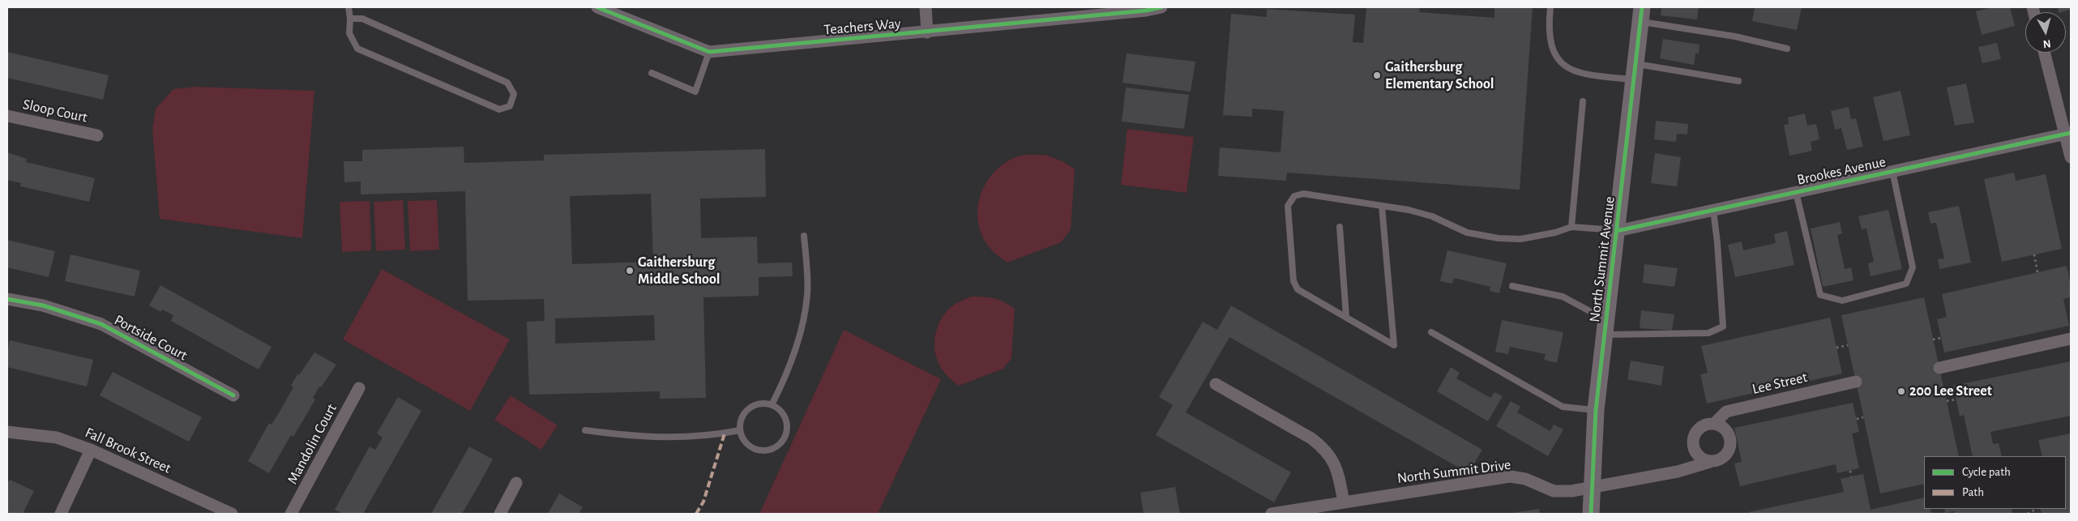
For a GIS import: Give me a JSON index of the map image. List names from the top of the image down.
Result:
{
  "streets": {
    "street": [
      "Teachers Way",
      "Sloop Court",
      "Brookes Avenue",
      "North Summit Avenue",
      "Portside Court",
      "Lee Street",
      "Mandolin Court",
      "Fall Brook Street",
      "North Summit Drive"
    ]
  },
  "crossings": [
    ["Brookes Avenue", "North Summit Avenue"],
    ["North Summit Avenue", "North Summit Drive"]
  ],
  "places": ["Gaithersburg Elementary School", "Gaithersburg Middle School", "200 Lee Street"],
  "legend": ["Cycle path", "Path"],
  "north": "bottom"
}
